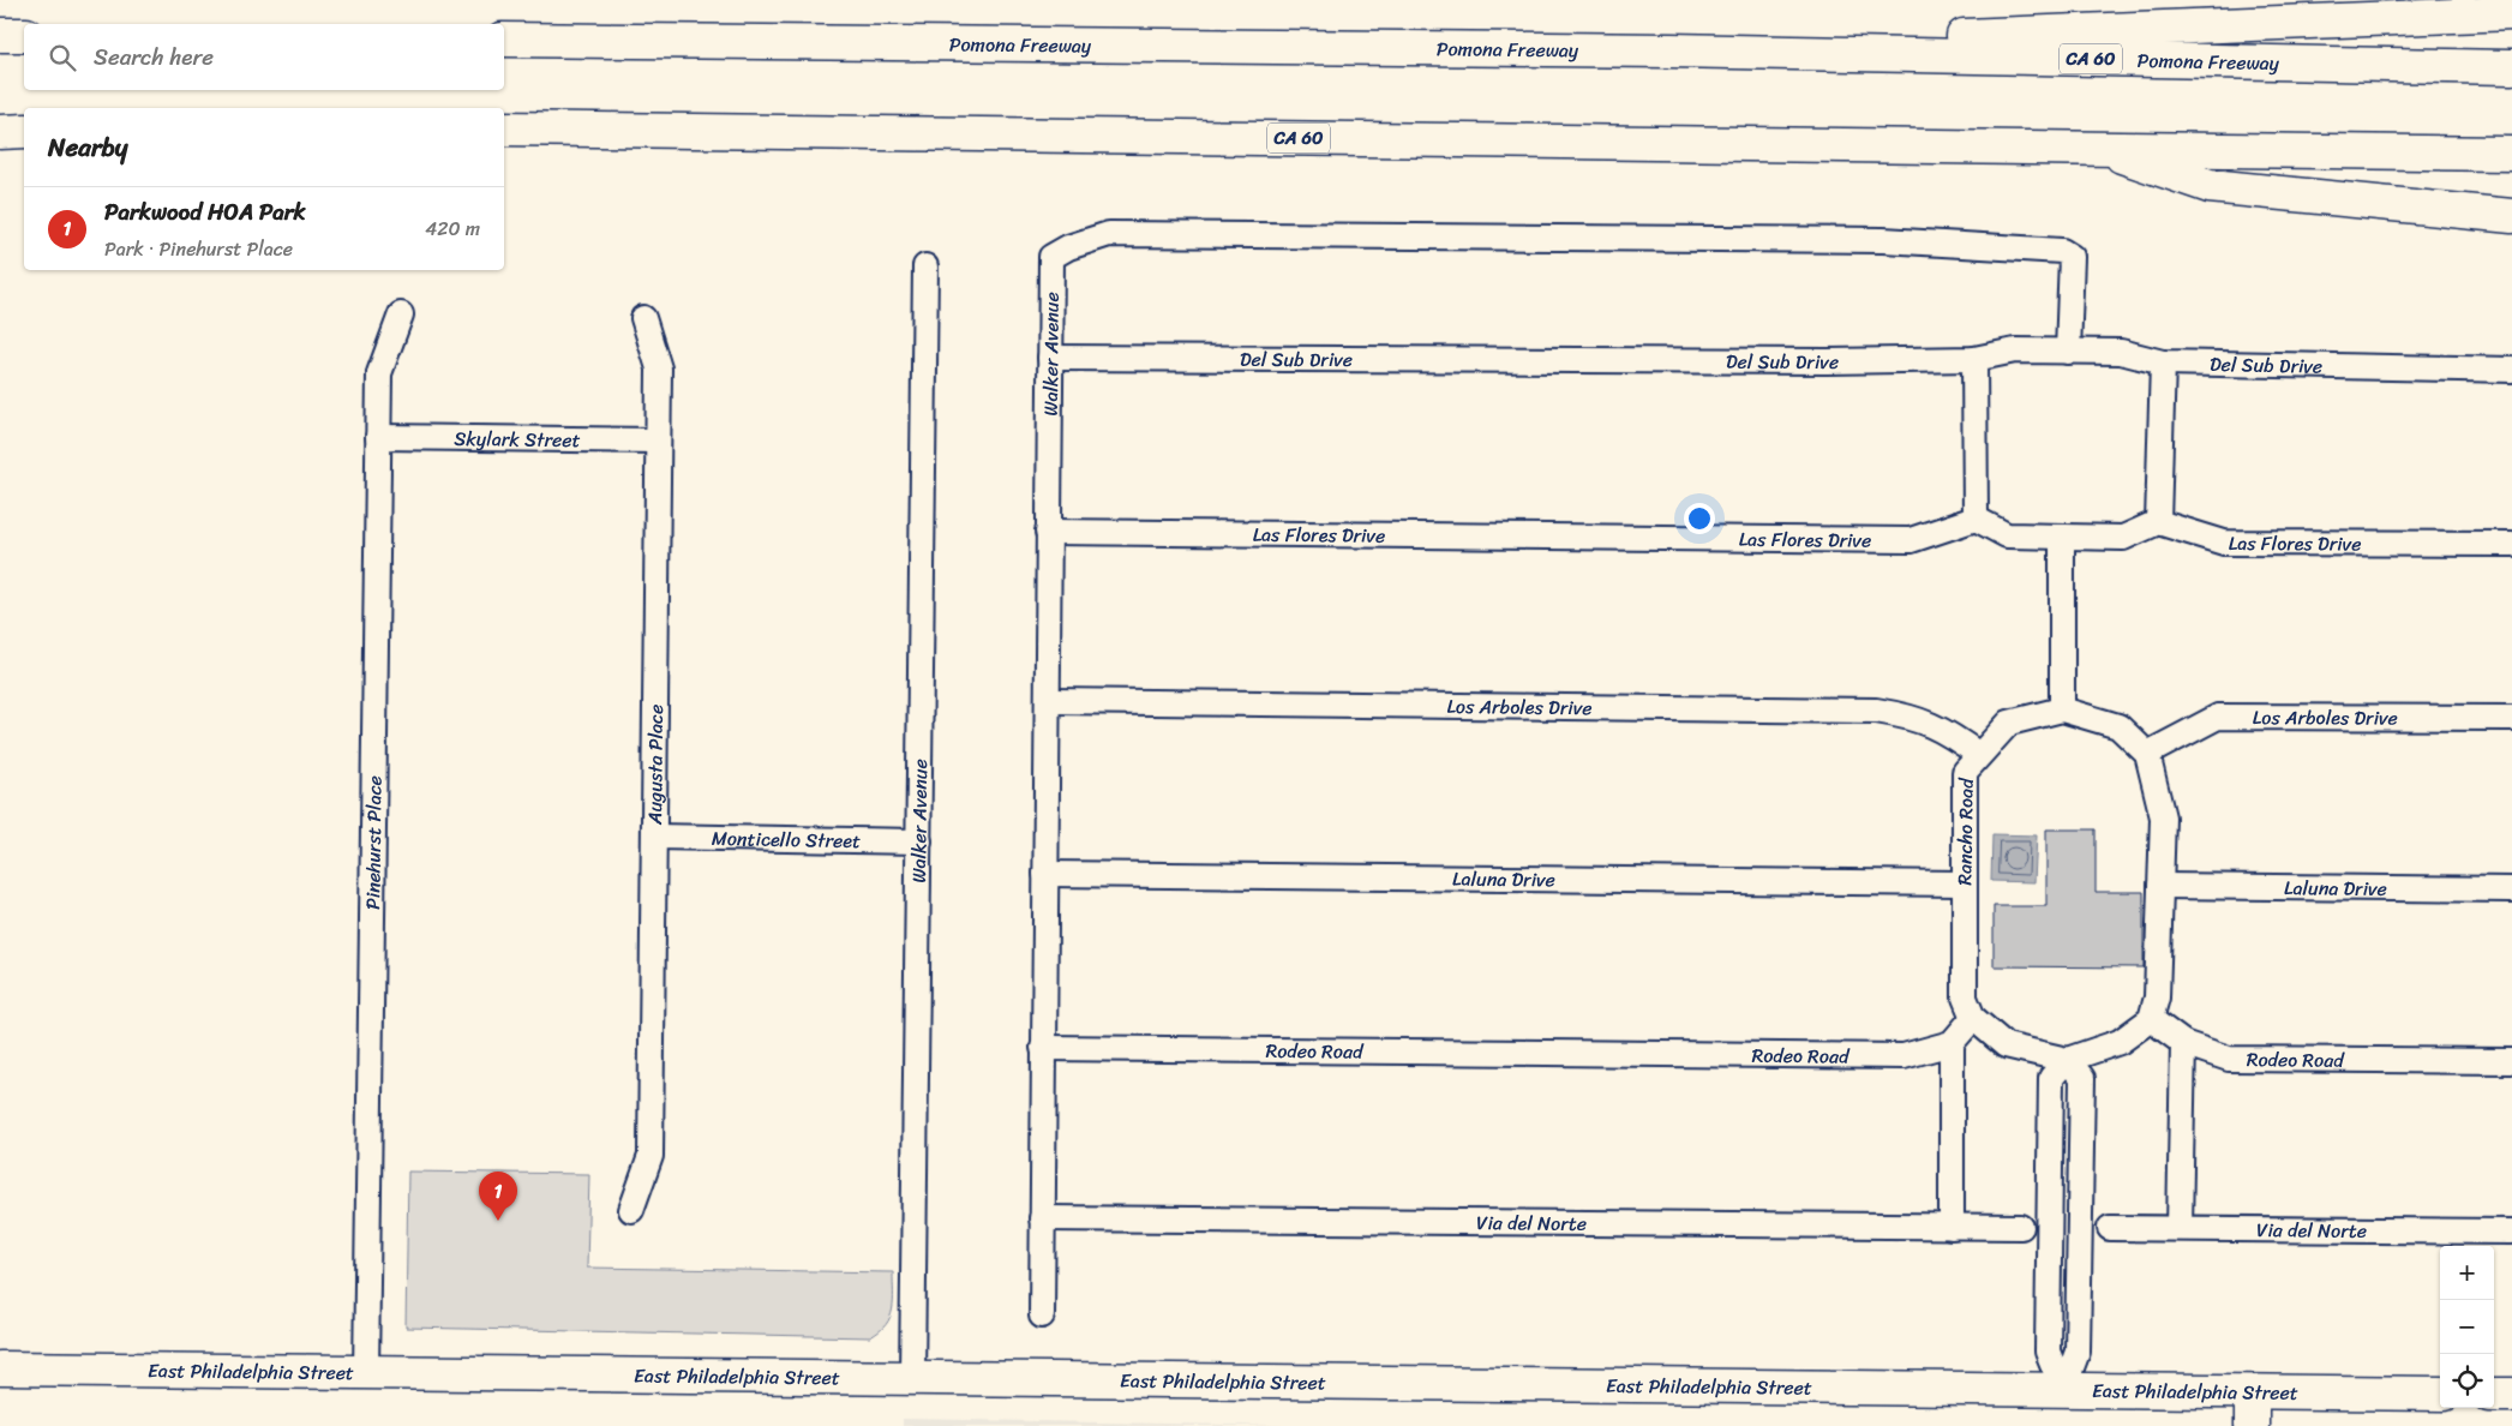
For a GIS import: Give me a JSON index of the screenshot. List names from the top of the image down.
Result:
{
  "streets": {
    "main road": ["Pomona Freeway", "CA 60", "East Philadelphia Street"],
    "street": [
      "Walker Avenue",
      "Del Sub Drive",
      "Skylark Street",
      "Las Flores Drive",
      "Los Arboles Drive",
      "Augusta Place",
      "Rancho Road",
      "Monticello Street",
      "Pinehurst Place",
      "Laluna Drive",
      "Rodeo Road",
      "Via del Norte"
    ]
  },
  "crossings": [
    ["Walker Avenue", "Del Sub Drive"],
    ["Walker Avenue", "Las Flores Drive"],
    ["Walker Avenue", "Los Arboles Drive"],
    ["Walker Avenue", "Monticello Street"],
    ["Walker Avenue", "Laluna Drive"],
    ["Walker Avenue", "Rodeo Road"],
    ["Walker Avenue", "Via del Norte"],
    ["Walker Avenue", "East Philadelphia Street"],
    ["Skylark Street", "Augusta Place"],
    ["Skylark Street", "Pinehurst Place"],
    ["Los Arboles Drive", "Rancho Road"],
    ["Augusta Place", "Monticello Street"],
    ["Rancho Road", "Laluna Drive"],
    ["Pinehurst Place", "East Philadelphia Street"]
  ],
  "page": {
    "search": "Search here",
    "heading": "Nearby",
    "list": [
      {
        "mark": "1",
        "name": "Parkwood HOA Park",
        "note": "Park · Pinehurst Place",
        "value": "420 m"
      }
    ],
    "pins": "1",
    "map_buttons": ["+", "−"]
  }
}
